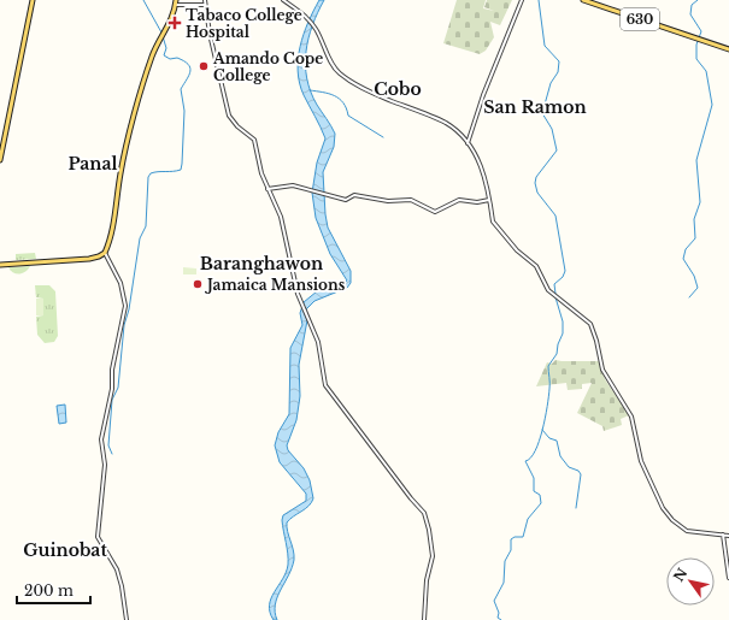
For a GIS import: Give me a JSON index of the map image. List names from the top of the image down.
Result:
{
  "streets": {
    "main road": ["630"]
  },
  "districts": [
    "Cobo",
    "San Ramon",
    "Panal",
    "Baranghawon",
    "Guinobat"
  ],
  "places": {
    "health": ["Tabaco College Hospital"],
    "other": ["Amando Cope College", "Jamaica Mansions"]
  },
  "scale_bar": "200 m",
  "north": "top left"
}
